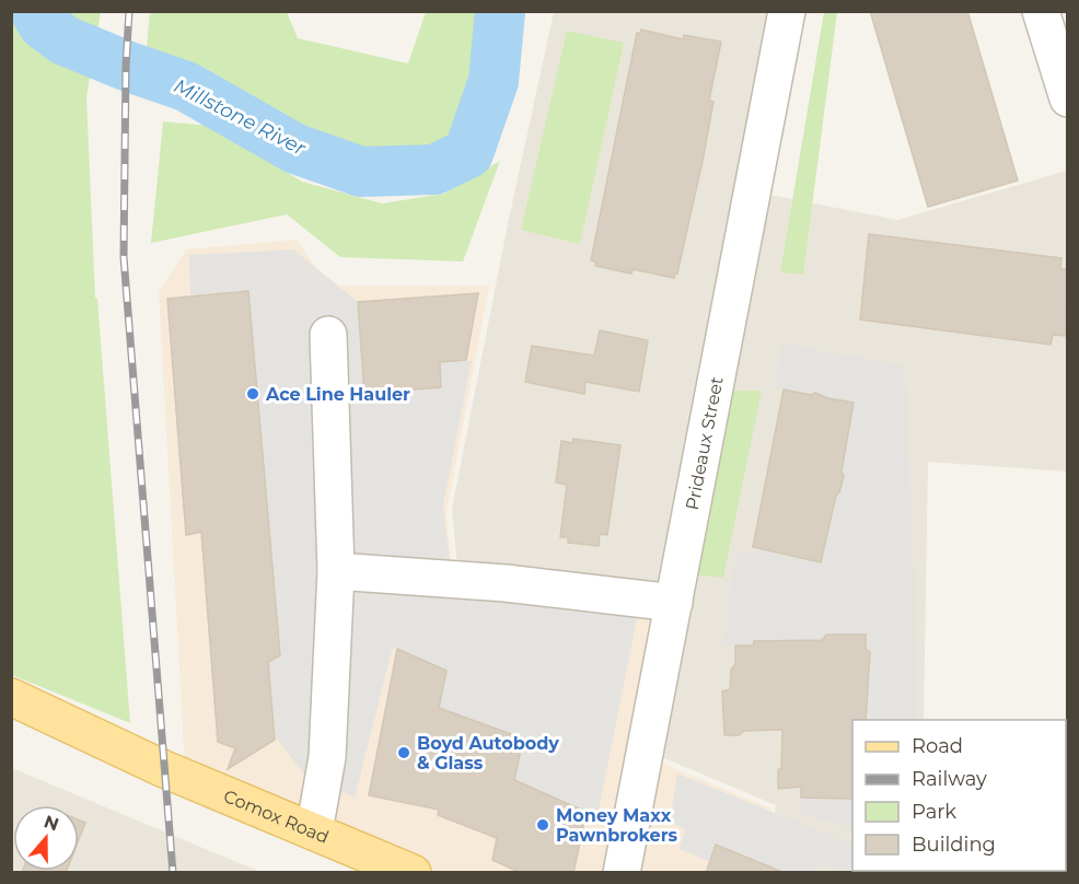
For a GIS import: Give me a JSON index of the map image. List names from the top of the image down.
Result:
{
  "streets": {
    "main road": ["Comox Road"],
    "street": ["Prideaux Street"]
  },
  "water": ["Millstone River"],
  "places": ["Ace Line Hauler", "Boyd Autobody & Glass", "Money Maxx Pawnbrokers"],
  "legend": [
    "Road",
    "Railway",
    "Park",
    "Building"
  ],
  "north": "top"
}
